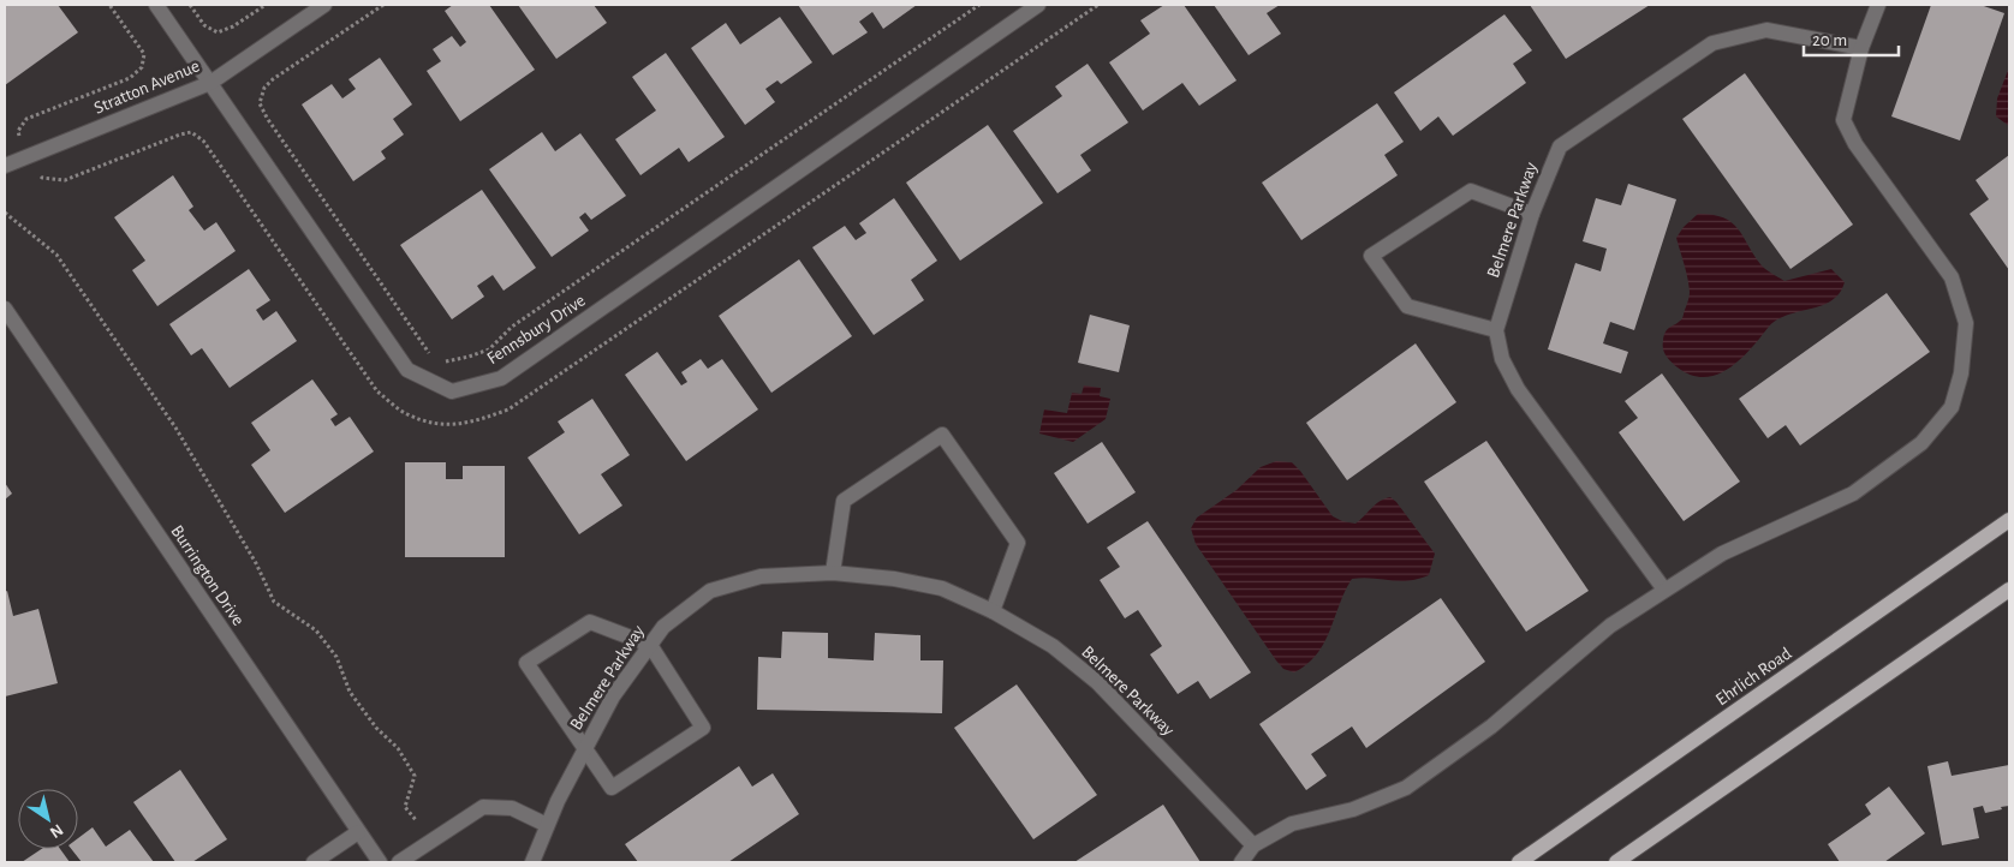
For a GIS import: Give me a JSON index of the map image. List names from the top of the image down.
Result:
{
  "streets": {
    "main road": ["Ehrlich Road"],
    "street": [
      "Stratton Avenue",
      "Belmere Parkway",
      "Fennsbury Drive",
      "Burrington Drive"
    ]
  },
  "crossings": [
    ["Stratton Avenue", "Fennsbury Drive"]
  ],
  "scale_bar": "20 m",
  "north": "bottom right"
}
